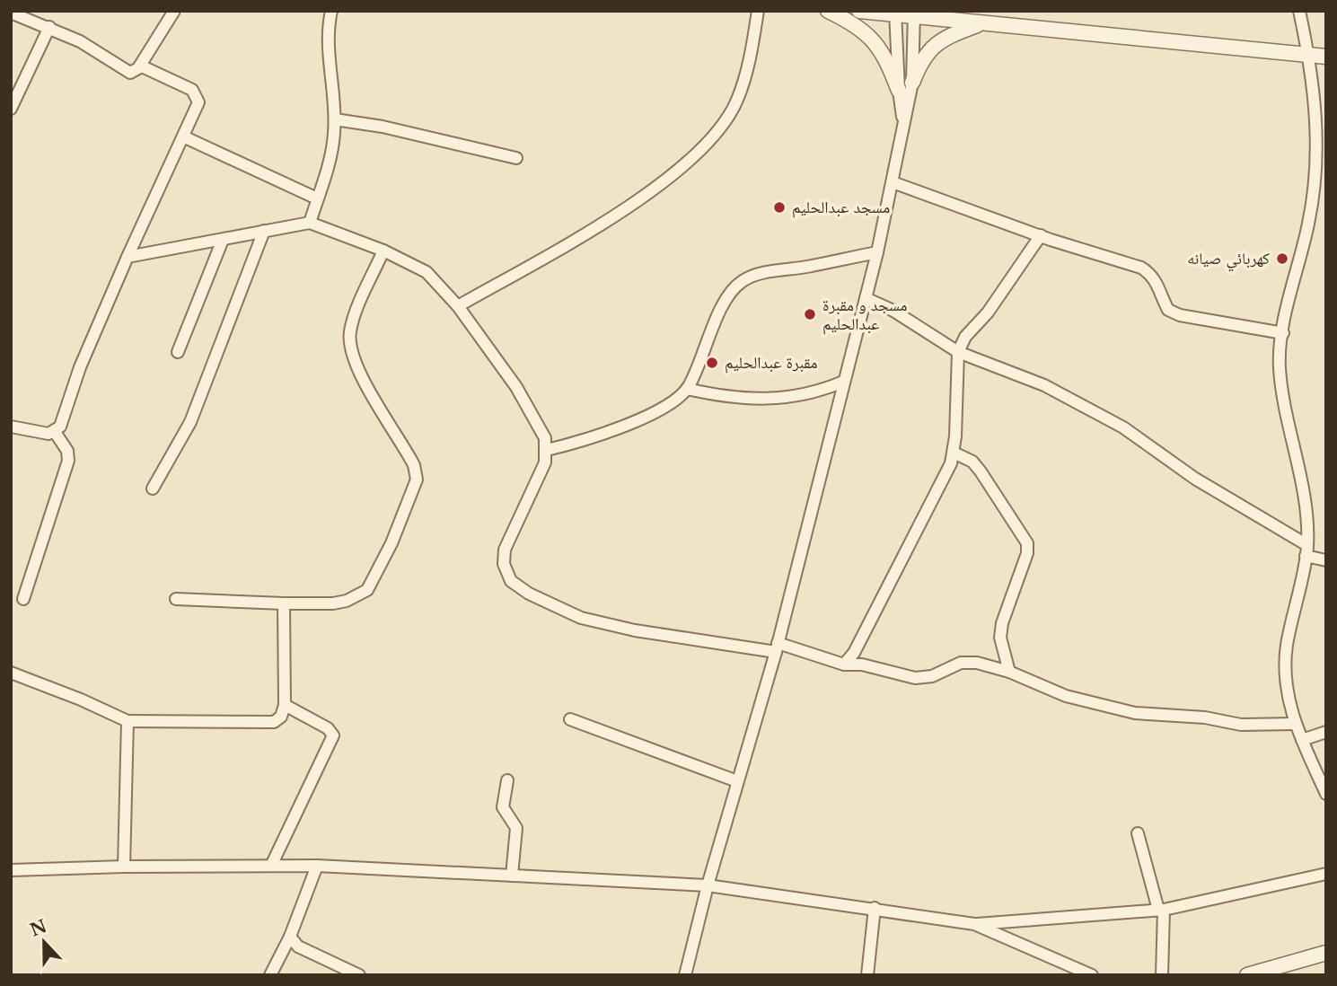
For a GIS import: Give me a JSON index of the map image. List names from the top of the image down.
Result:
{
  "places": [
    "مسجد عبدالحليم",
    "كهربائي صيانه",
    "مسجد و مقبرة عبدالحليم",
    "مقبرة عبدالحليم"
  ],
  "north": "top"
}
